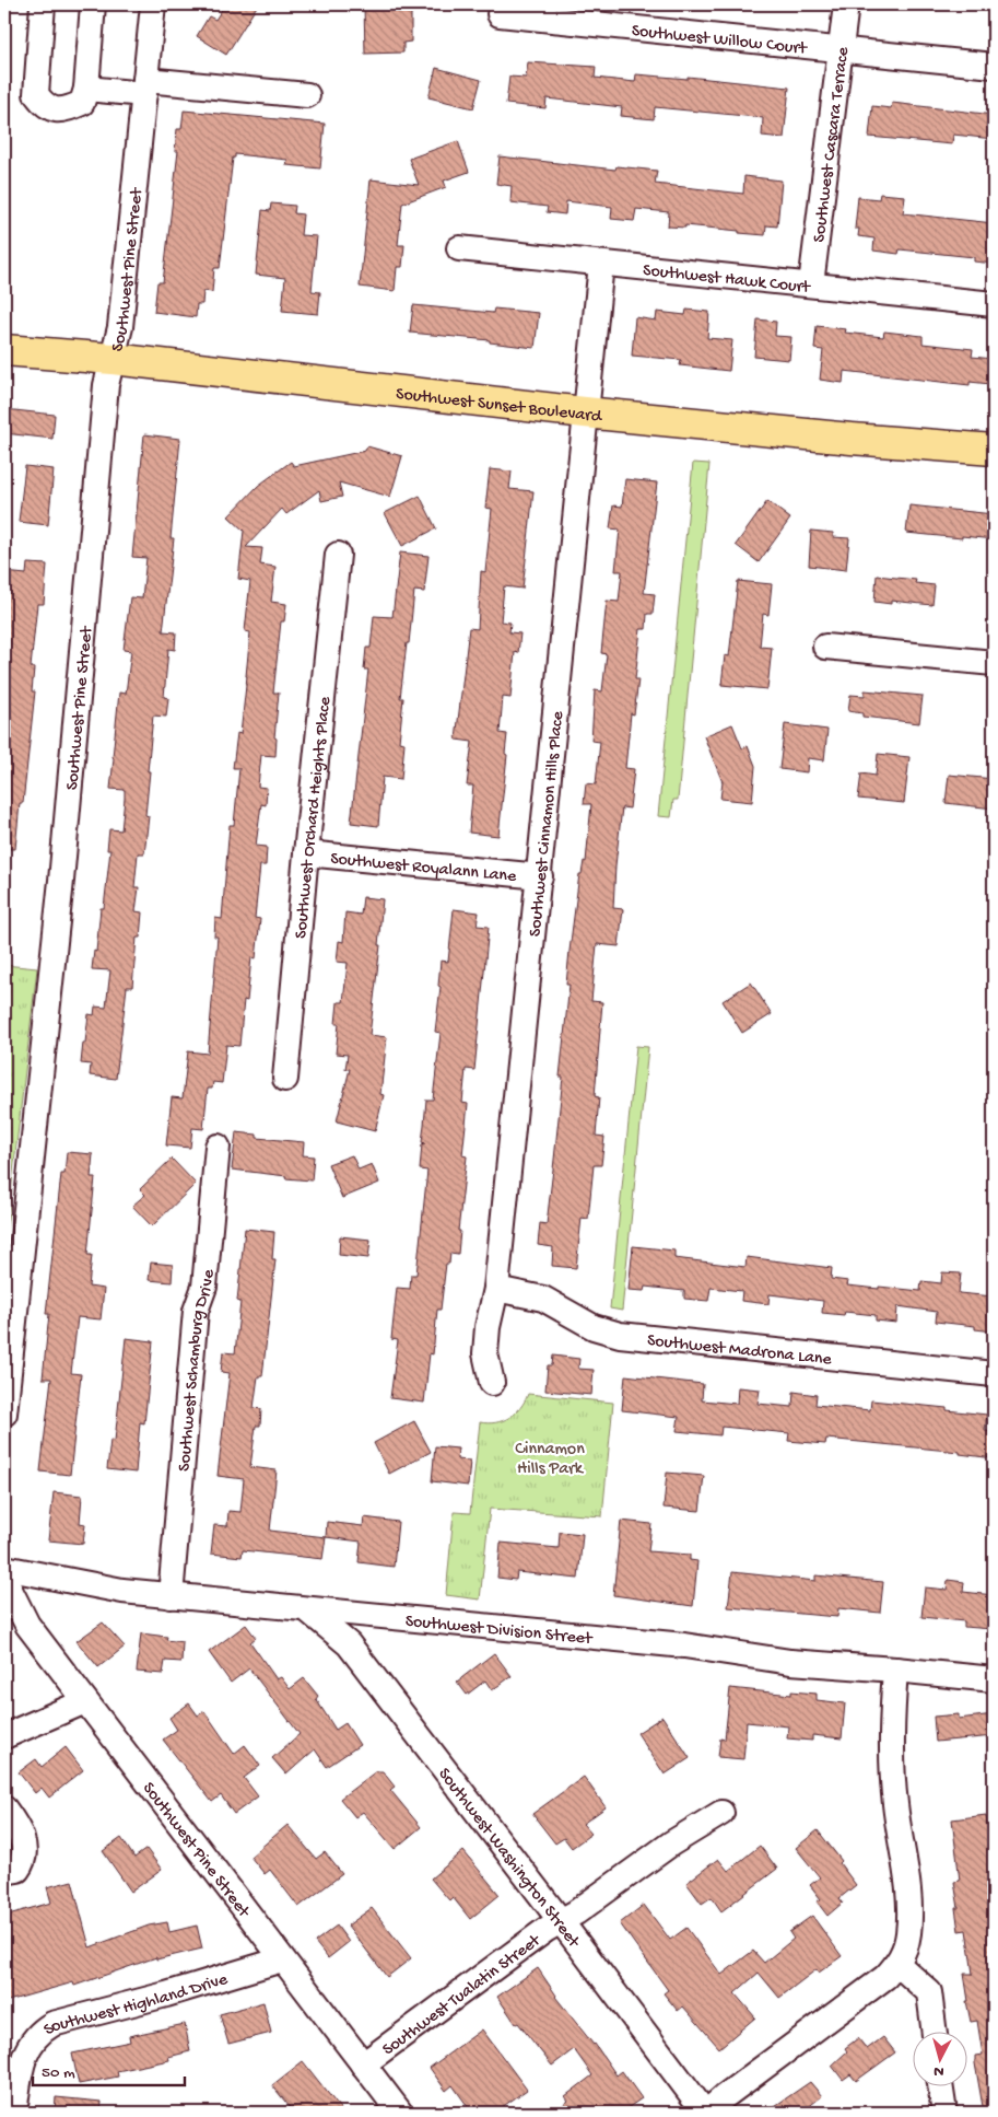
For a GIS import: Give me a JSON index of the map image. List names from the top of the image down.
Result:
{
  "streets": {
    "main road": ["Southwest Sunset Boulevard"],
    "street": [
      "Southwest Willow Court",
      "Southwest Cascara Terrace",
      "Southwest Pine Street",
      "Southwest Hawk Court",
      "Southwest Orchard Heights Place",
      "Southwest Cinnamon Hills Place",
      "Southwest Royalann Lane",
      "Southwest Madrona Lane",
      "Southwest Schamburg Drive",
      "Southwest Division Street",
      "Southwest Washington Street",
      "Southwest Tualatin Street",
      "Southwest Highland Drive"
    ]
  },
  "crossings": [
    ["Southwest Willow Court", "Southwest Cascara Terrace"],
    ["Southwest Cascara Terrace", "Southwest Hawk Court"],
    ["Southwest Pine Street", "Southwest Sunset Boulevard"],
    ["Southwest Pine Street", "Southwest Tualatin Street"],
    ["Southwest Pine Street", "Southwest Highland Drive"],
    ["Southwest Hawk Court", "Southwest Cinnamon Hills Place"],
    ["Southwest Sunset Boulevard", "Southwest Cinnamon Hills Place"],
    ["Southwest Orchard Heights Place", "Southwest Royalann Lane"],
    ["Southwest Cinnamon Hills Place", "Southwest Royalann Lane"],
    ["Southwest Cinnamon Hills Place", "Southwest Madrona Lane"],
    ["Southwest Schamburg Drive", "Southwest Division Street"],
    ["Southwest Division Street", "Southwest Washington Street"],
    ["Southwest Washington Street", "Southwest Tualatin Street"]
  ],
  "parks": ["Cinnamon Hills Park"],
  "scale_bar": "50 m",
  "north": "bottom"
}
